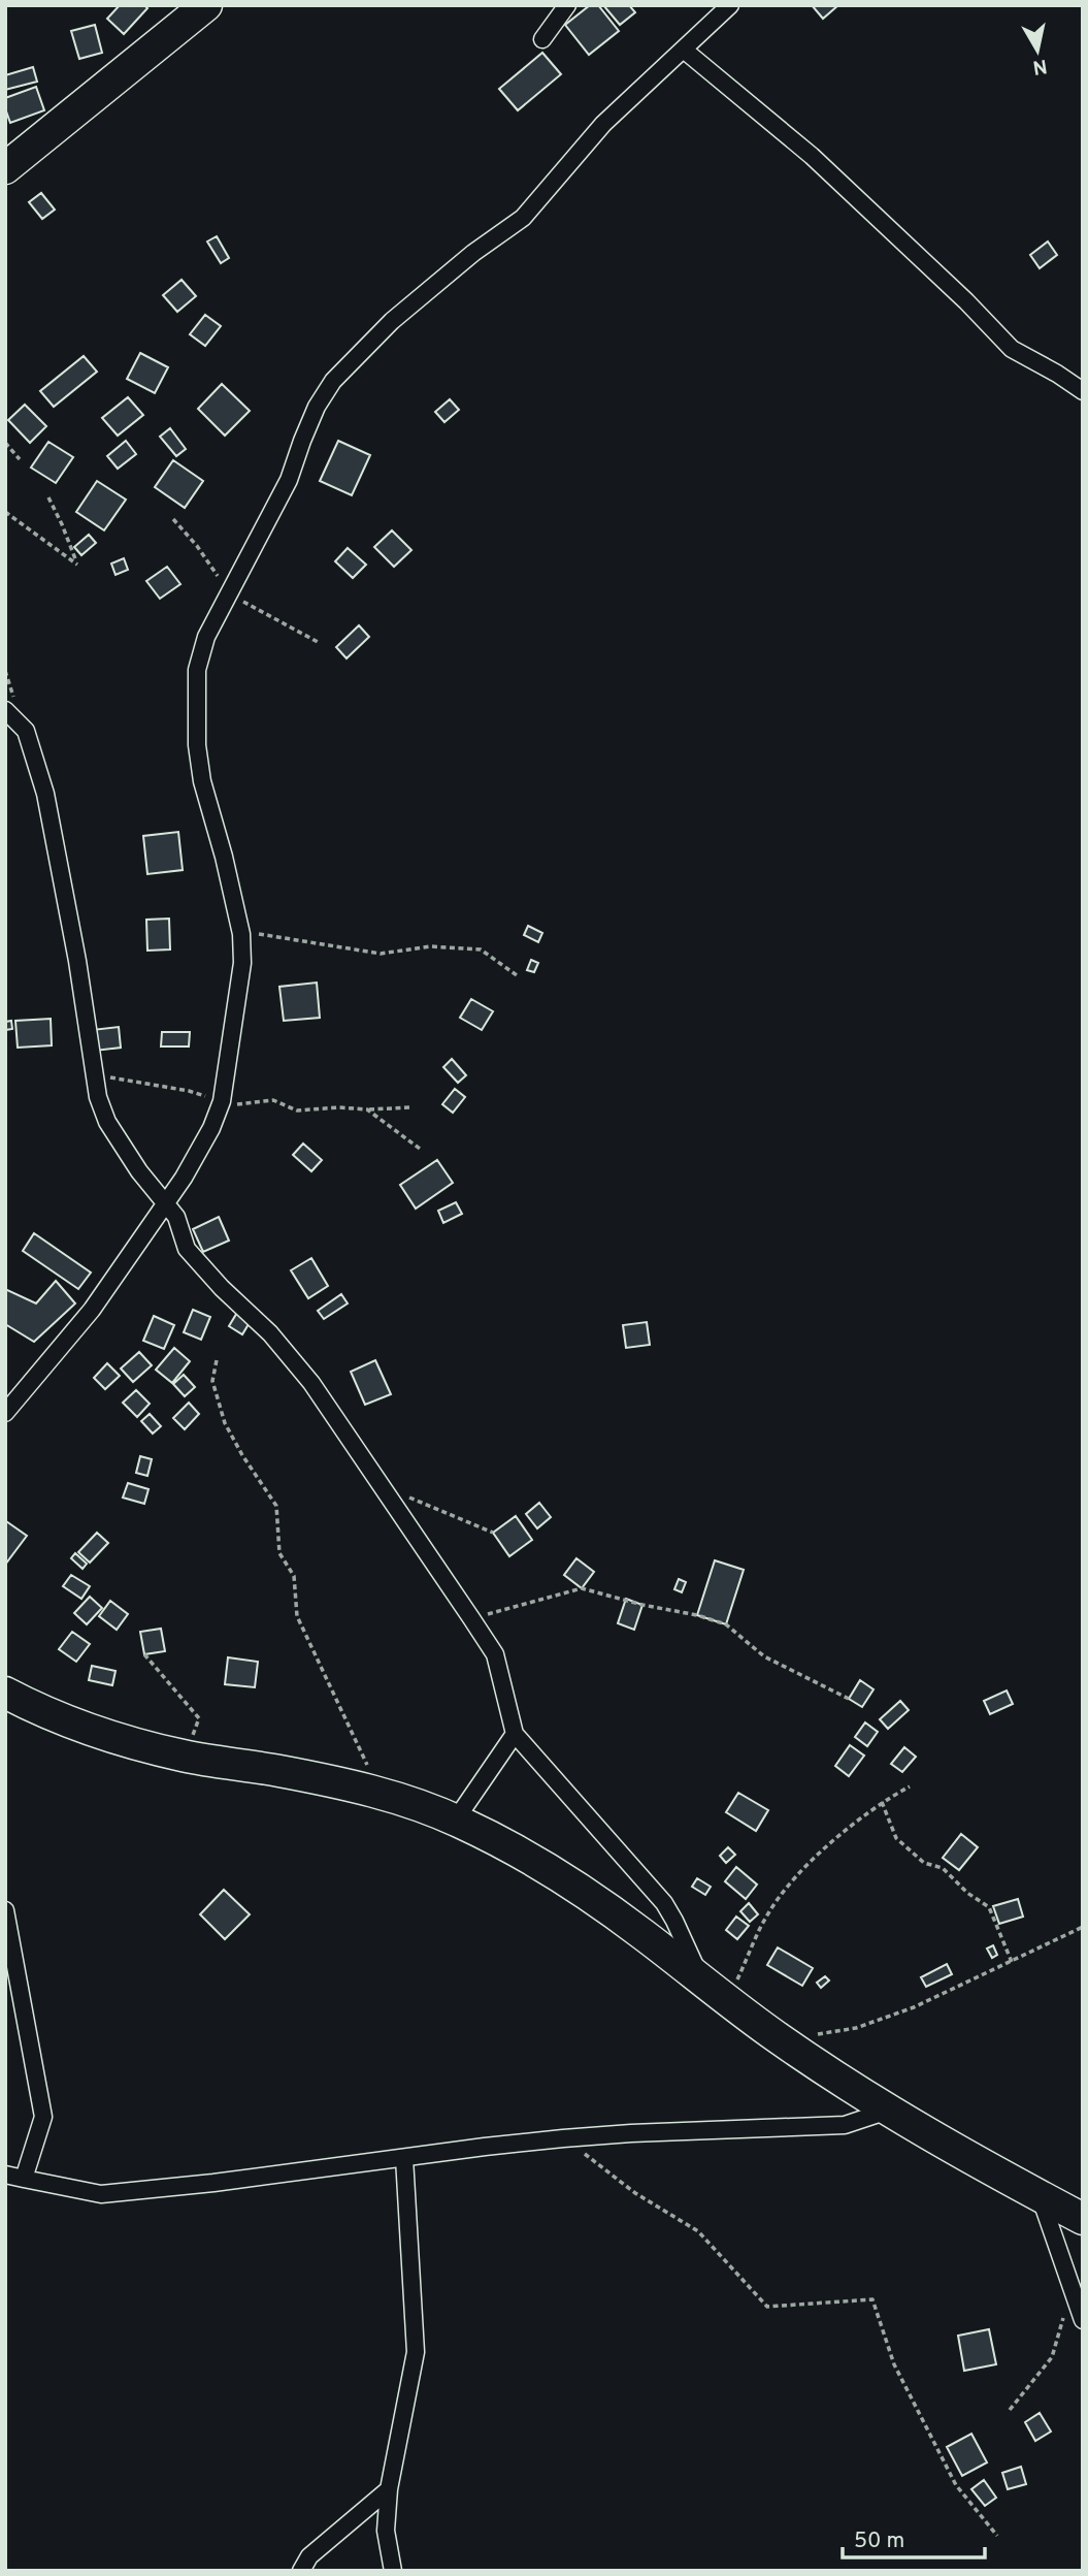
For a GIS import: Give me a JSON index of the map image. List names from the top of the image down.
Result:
{
  "scale_bar": "50 m",
  "north": "bottom"
}
